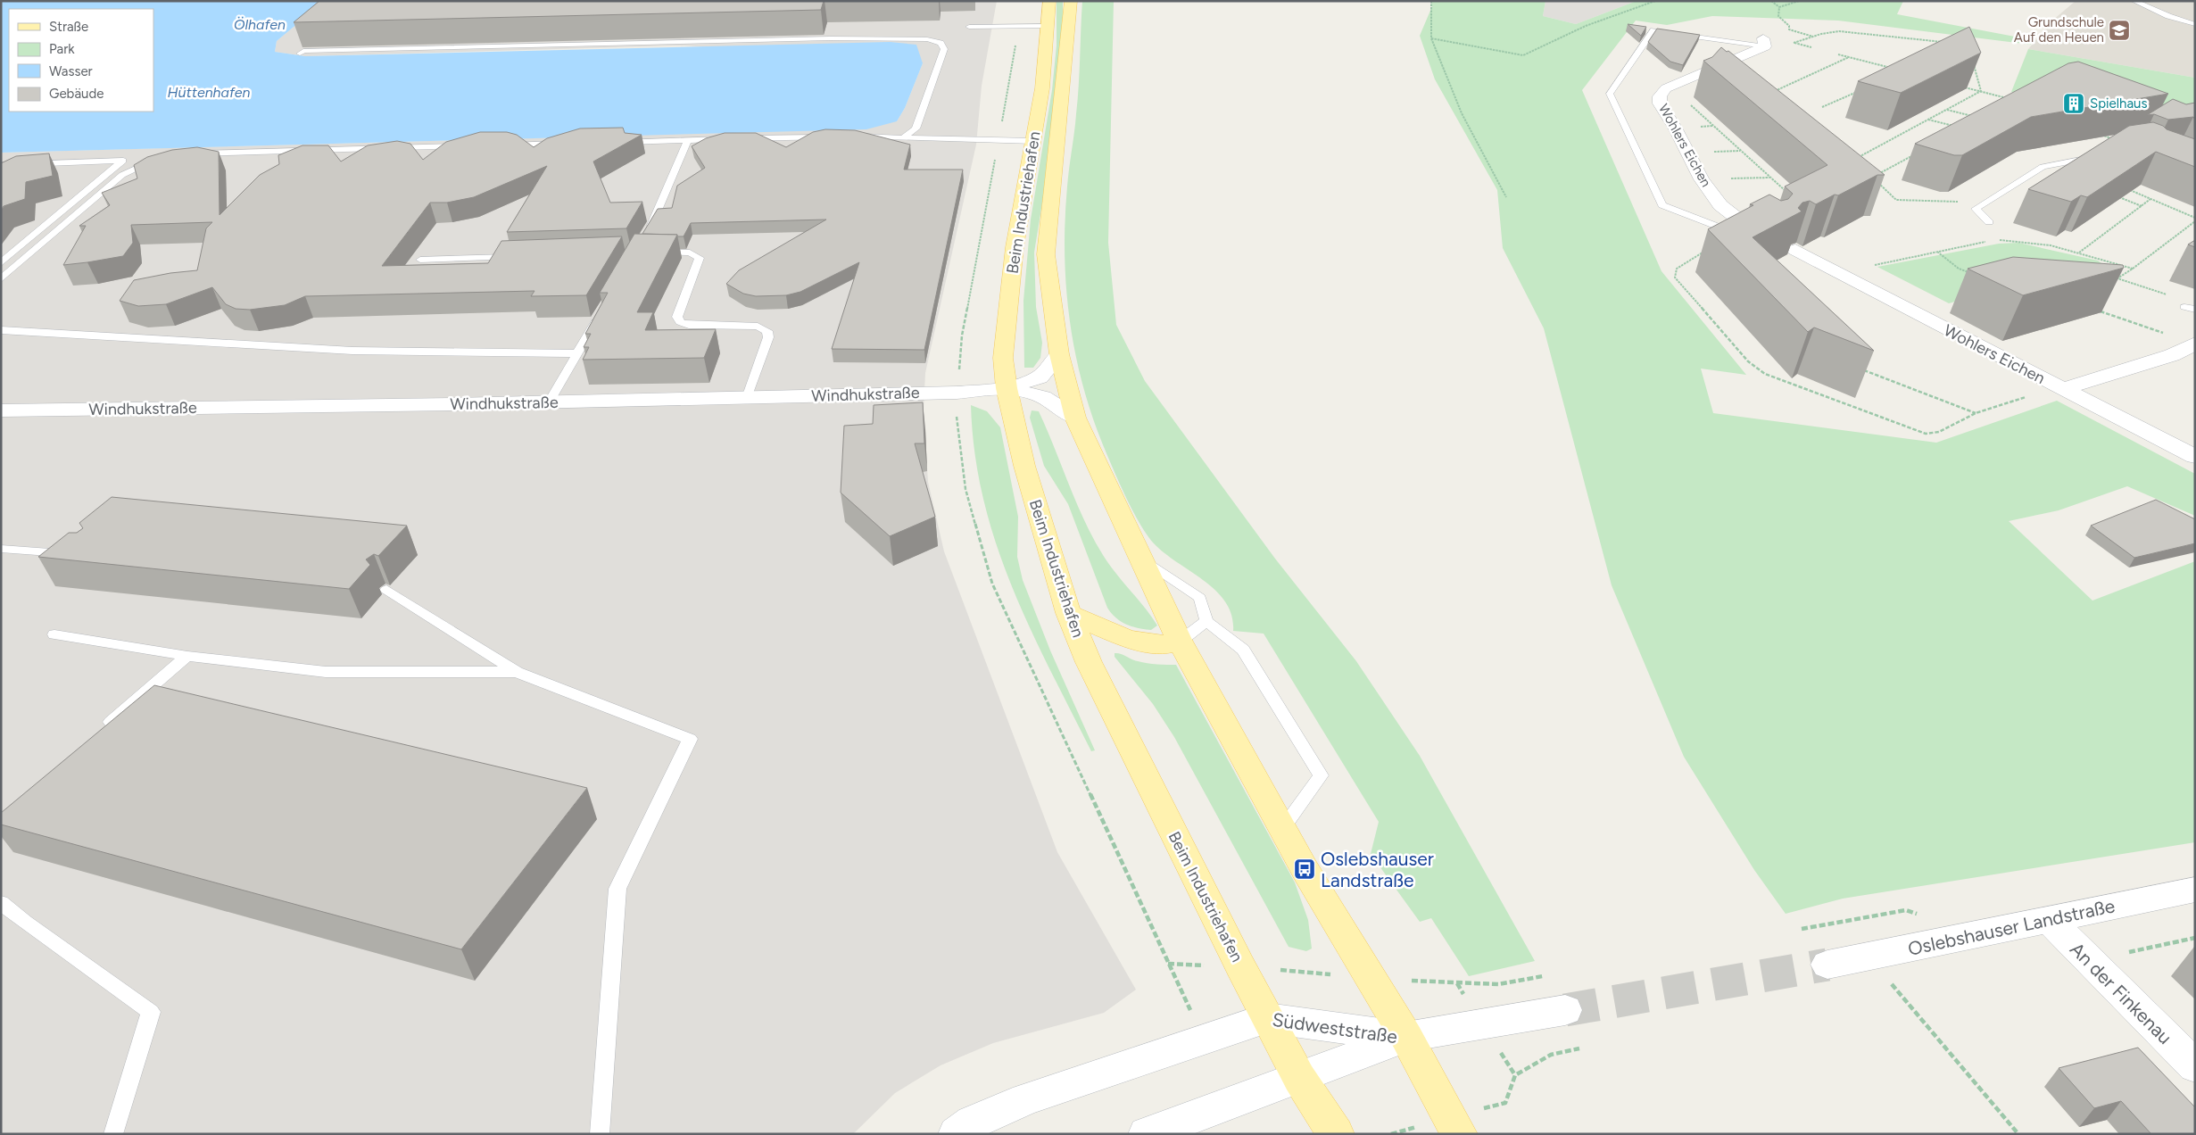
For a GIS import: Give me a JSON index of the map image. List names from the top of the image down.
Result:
{
  "streets": {
    "main road": ["Beim Industriehafen"],
    "street": [
      "Wohlers Eichen",
      "Windhukstraße",
      "Oslebshauser Landstraße",
      "An der Finkenau",
      "Südweststraße"
    ]
  },
  "crossings": [
    ["Beim Industriehafen", "Windhukstraße"],
    ["Beim Industriehafen", "Südweststraße"],
    ["Oslebshauser Landstraße", "An der Finkenau"]
  ],
  "water": ["Ölhafen", "Hüttenhafen"],
  "places": {
    "school or university": ["Grundschule Auf den Heuen"],
    "building": ["Spielhaus"],
    "bus stop": ["Oslebshauser Landstraße"]
  },
  "legend": [
    "Straße",
    "Park",
    "Wasser",
    "Gebäude"
  ]
}
